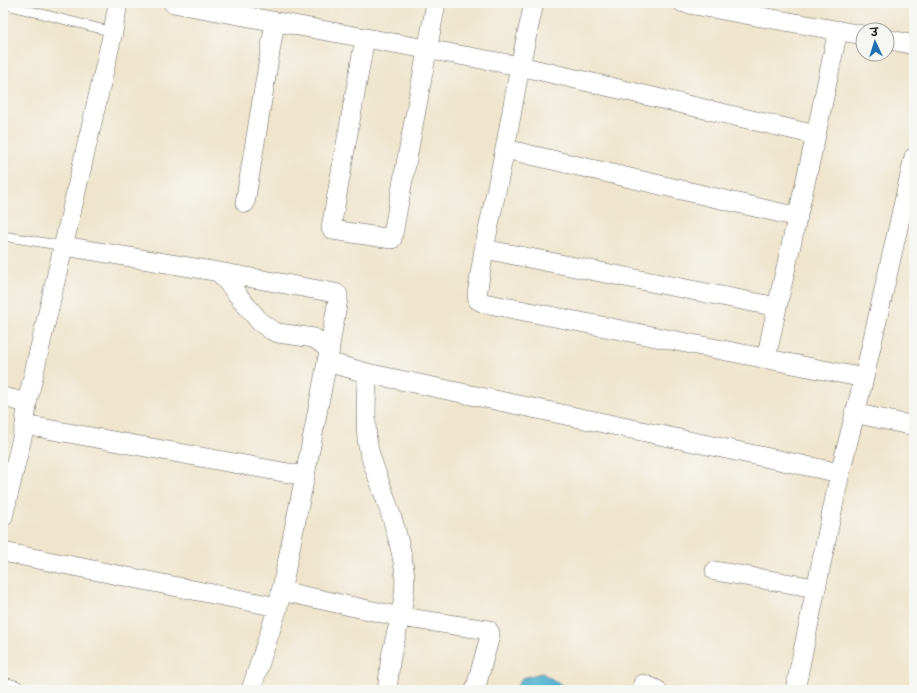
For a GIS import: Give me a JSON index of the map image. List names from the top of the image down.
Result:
{
  "north": "top"
}
